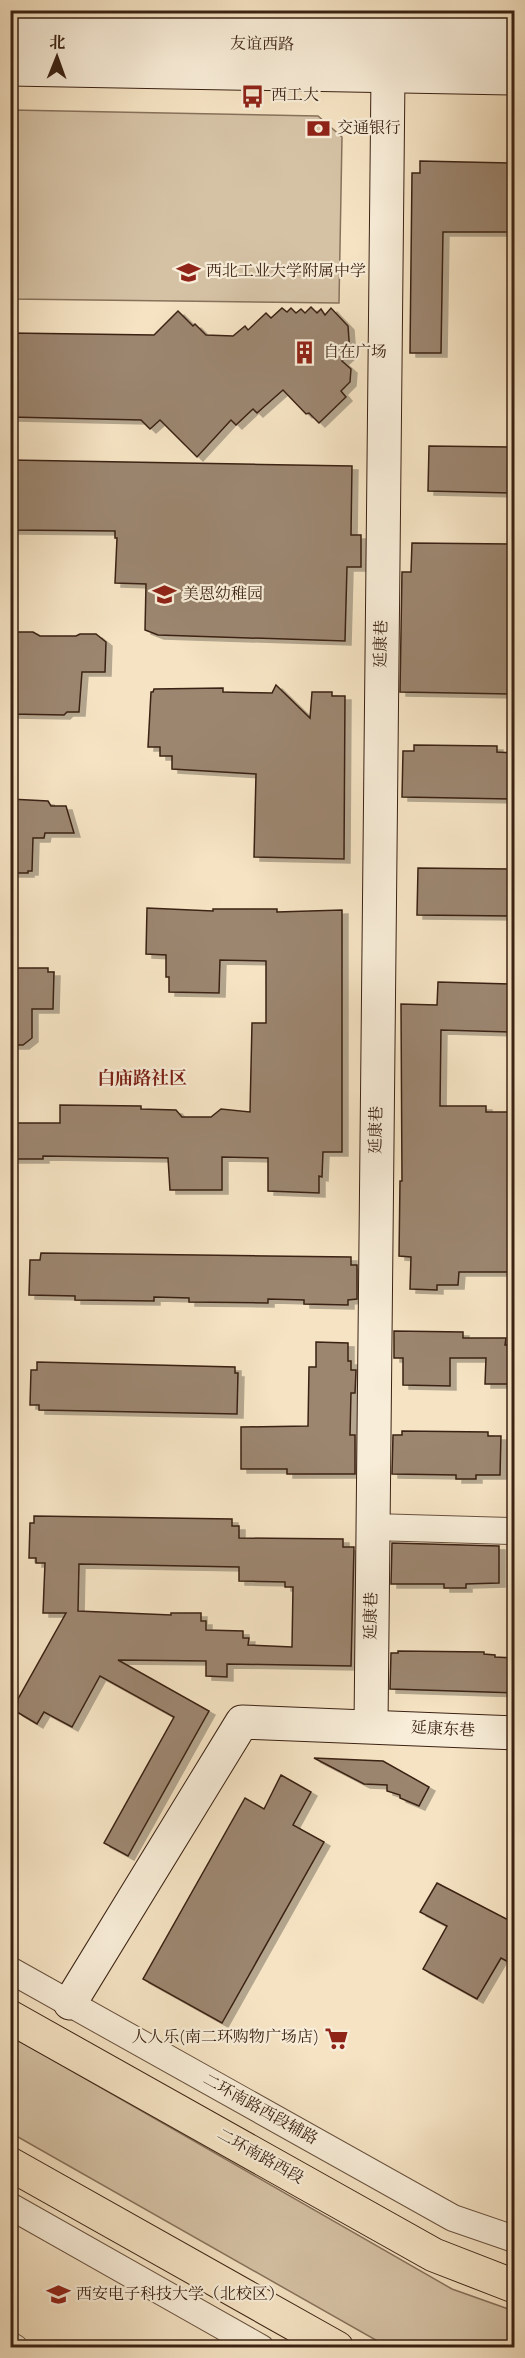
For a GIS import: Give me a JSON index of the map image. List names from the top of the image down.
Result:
{
  "streets": {
    "highway": ["二环南路西段"],
    "street": [
      "友谊西路",
      "延康巷",
      "延康东巷",
      "二环南路西段辅路"
    ]
  },
  "crossings": [
    ["延康巷", "延康东巷"]
  ],
  "districts": ["白庙路社区"],
  "places": {
    "bus stop": ["西工大"],
    "bank": ["交通银行"],
    "school or university": ["西北工业大学附属中学", "美恩幼稚园", "西安电子科技大学（北校区）"],
    "building": ["自在广场"],
    "supermarket": ["人人乐(南二环购物广场店)"]
  },
  "north": "top"
}
